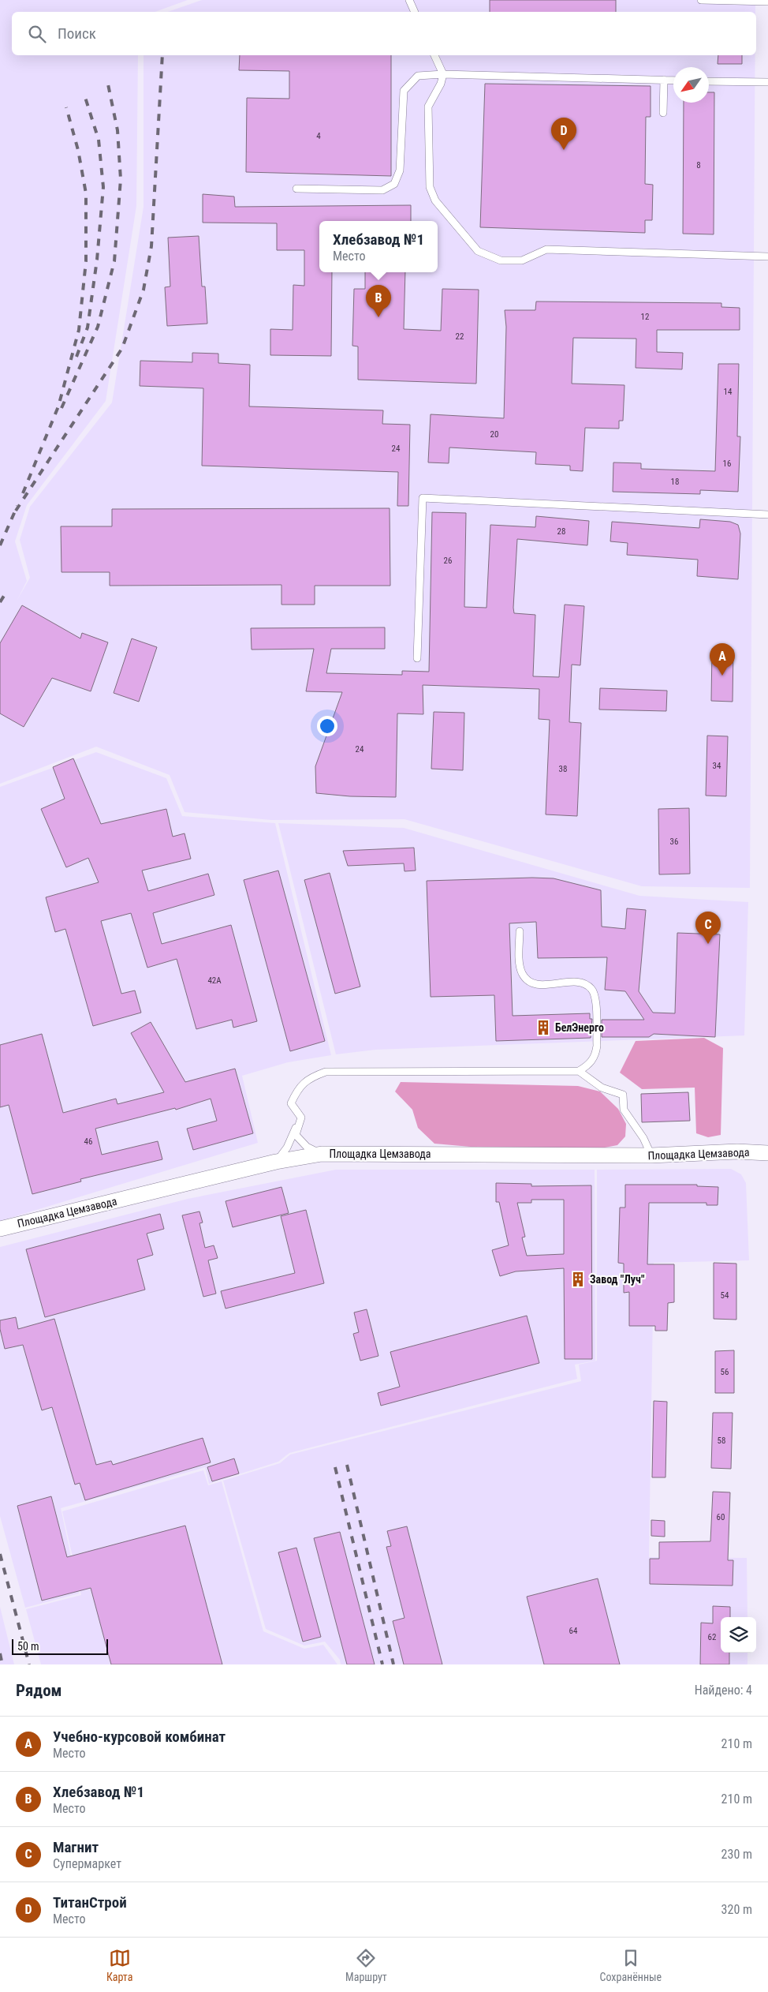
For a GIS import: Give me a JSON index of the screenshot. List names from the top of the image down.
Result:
{
  "streets": {
    "street": ["Площадка Цемзавода"]
  },
  "places": {
    "building": ["БелЭнерго", "Завод \"Луч\""]
  },
  "house_numbers": [
    "4",
    "8",
    "12",
    "22",
    "14",
    "20",
    "24",
    "16",
    "18",
    "28",
    "26",
    "24",
    "34",
    "38",
    "36",
    "42А",
    "46",
    "54",
    "56",
    "58",
    "60",
    "64",
    "62"
  ],
  "scale_bar": "50 m",
  "north": "bottom left",
  "page": {
    "search": "Поиск",
    "pins": [
      "D",
      "B",
      "A",
      "C"
    ],
    "popup": ["Хлебзавод №1", "Место"],
    "scale": "50 m",
    "heading": ["Рядом", "Найдено: 4"],
    "list": [
      {
        "mark": "A",
        "name": "Учебно-курсовой комбинат",
        "note": "Место",
        "value": "210 m"
      },
      {
        "mark": "B",
        "name": "Хлебзавод №1",
        "note": "Место",
        "value": "210 m"
      },
      {
        "mark": "C",
        "name": "Магнит",
        "note": "Супермаркет",
        "value": "230 m"
      },
      {
        "mark": "D",
        "name": "ТитанСтрой",
        "note": "Место",
        "value": "320 m"
      }
    ],
    "nav": ["Карта", "Маршрут", "Сохранённые"]
  }
}
